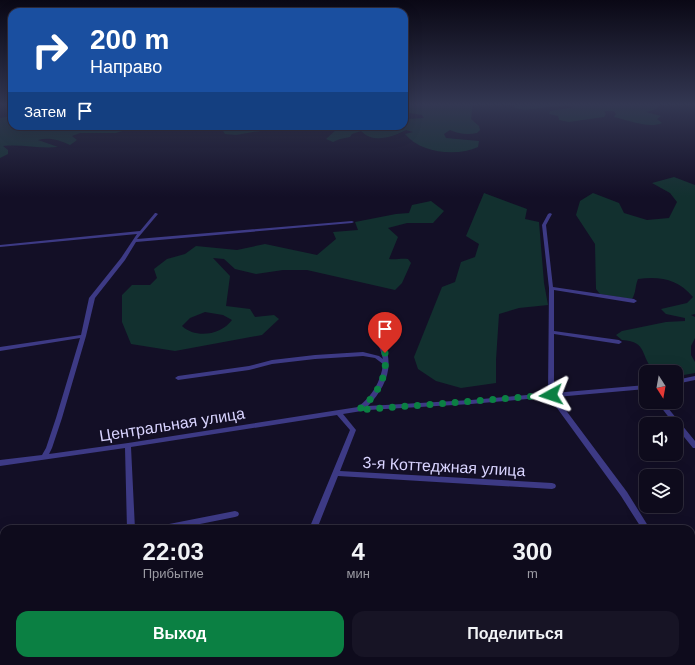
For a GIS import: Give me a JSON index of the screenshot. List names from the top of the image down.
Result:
{
  "streets": {
    "street": ["Центральная улица", "3-я Коттеджная улица"]
  },
  "north": "bottom",
  "page": {
    "turn": ["200 m", "Направо"],
    "then": "Затем",
    "eta": [
      "22:03",
      "Прибытие",
      "4",
      "мин",
      "300",
      "m"
    ],
    "buttons": ["Выход", "Поделиться"]
  }
}
